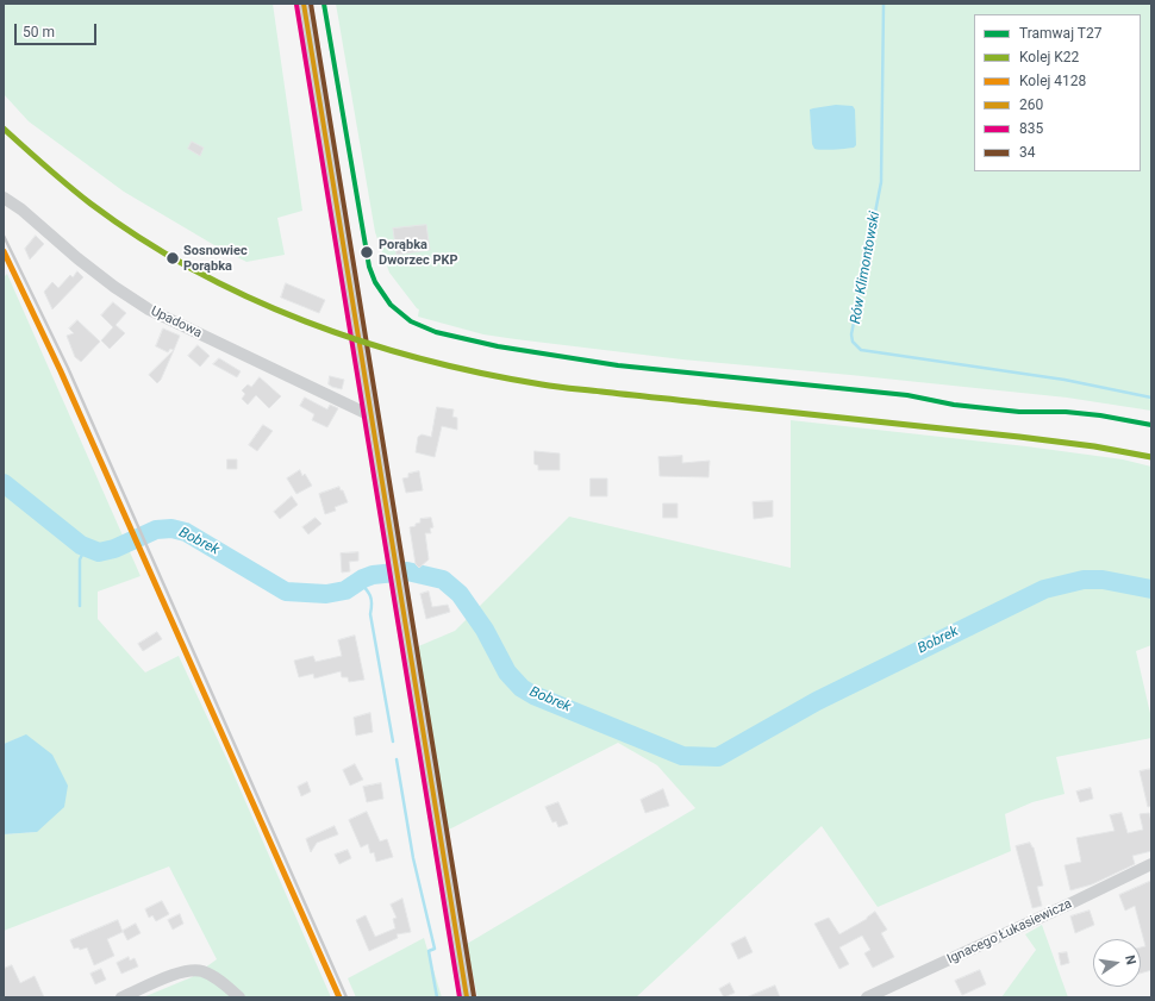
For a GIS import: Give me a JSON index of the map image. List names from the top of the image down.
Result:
{
  "streets": {
    "street": ["Upadowa", "Ignacego Łukasiewicza"]
  },
  "water": ["Rów Klimontowski", "Bobrek"],
  "places": ["Porąbka Dworzec PKP", "Sosnowiec Porąbka"],
  "lines": [
    "tram line T27",
    "transit line 260",
    "transit line 34",
    "transit line 835",
    "rail line K22",
    "rail line 4128"
  ],
  "legend": [
    "Tramwaj T27",
    "Kolej K22",
    "Kolej 4128",
    "260",
    "835",
    "34"
  ],
  "scale_bar": "50 m",
  "north": "right"
}
